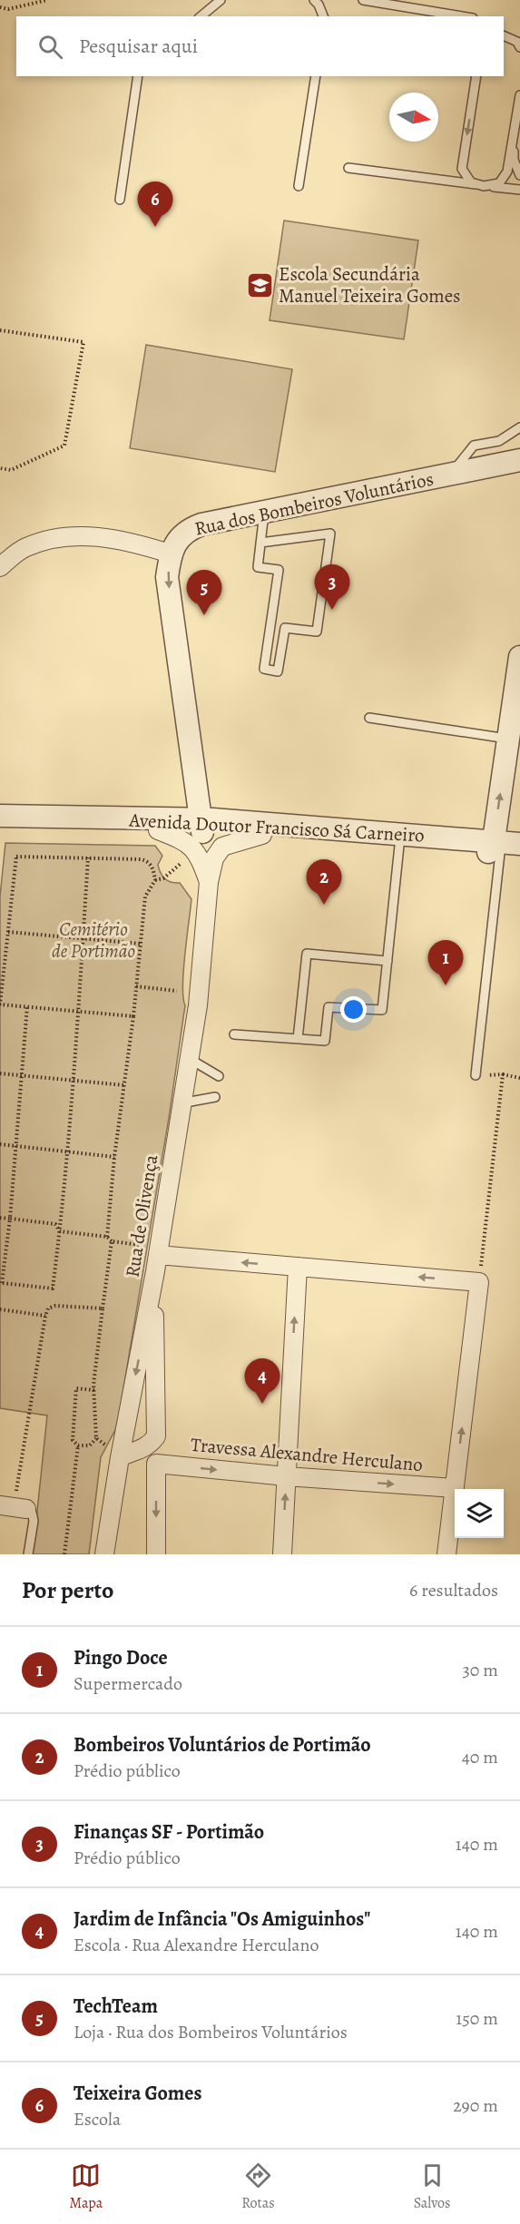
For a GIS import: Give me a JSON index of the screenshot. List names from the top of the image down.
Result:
{
  "streets": {
    "street": [
      "Rua dos Bombeiros Voluntários",
      "Avenida Doutor Francisco Sá Carneiro",
      "Rua de Olivença",
      "Travessa Alexandre Herculano"
    ]
  },
  "one_way": ["Travessa Alexandre Herculano"],
  "parks": ["Cemitério de Portimão"],
  "places": {
    "school or university": ["Escola Secundária Manuel Teixeira Gomes"]
  },
  "north": "right",
  "page": {
    "search": "Pesquisar aqui",
    "pins": [
      "6",
      "3",
      "5",
      "2",
      "1",
      "4"
    ],
    "heading": ["Por perto", "6 resultados"],
    "list": [
      {
        "mark": "1",
        "name": "Pingo Doce",
        "note": "Supermercado",
        "value": "30 m"
      },
      {
        "mark": "2",
        "name": "Bombeiros Voluntários de Portimão",
        "note": "Prédio público",
        "value": "40 m"
      },
      {
        "mark": "3",
        "name": "Finanças SF - Portimão",
        "note": "Prédio público",
        "value": "140 m"
      },
      {
        "mark": "4",
        "name": "Jardim de Infância \"Os Amiguinhos\"",
        "note": "Escola · Rua Alexandre Herculano",
        "value": "140 m"
      },
      {
        "mark": "5",
        "name": "TechTeam",
        "note": "Loja · Rua dos Bombeiros Voluntários",
        "value": "150 m"
      },
      {
        "mark": "6",
        "name": "Teixeira Gomes",
        "note": "Escola",
        "value": "290 m"
      }
    ],
    "nav": ["Mapa", "Rotas", "Salvos"]
  }
}
